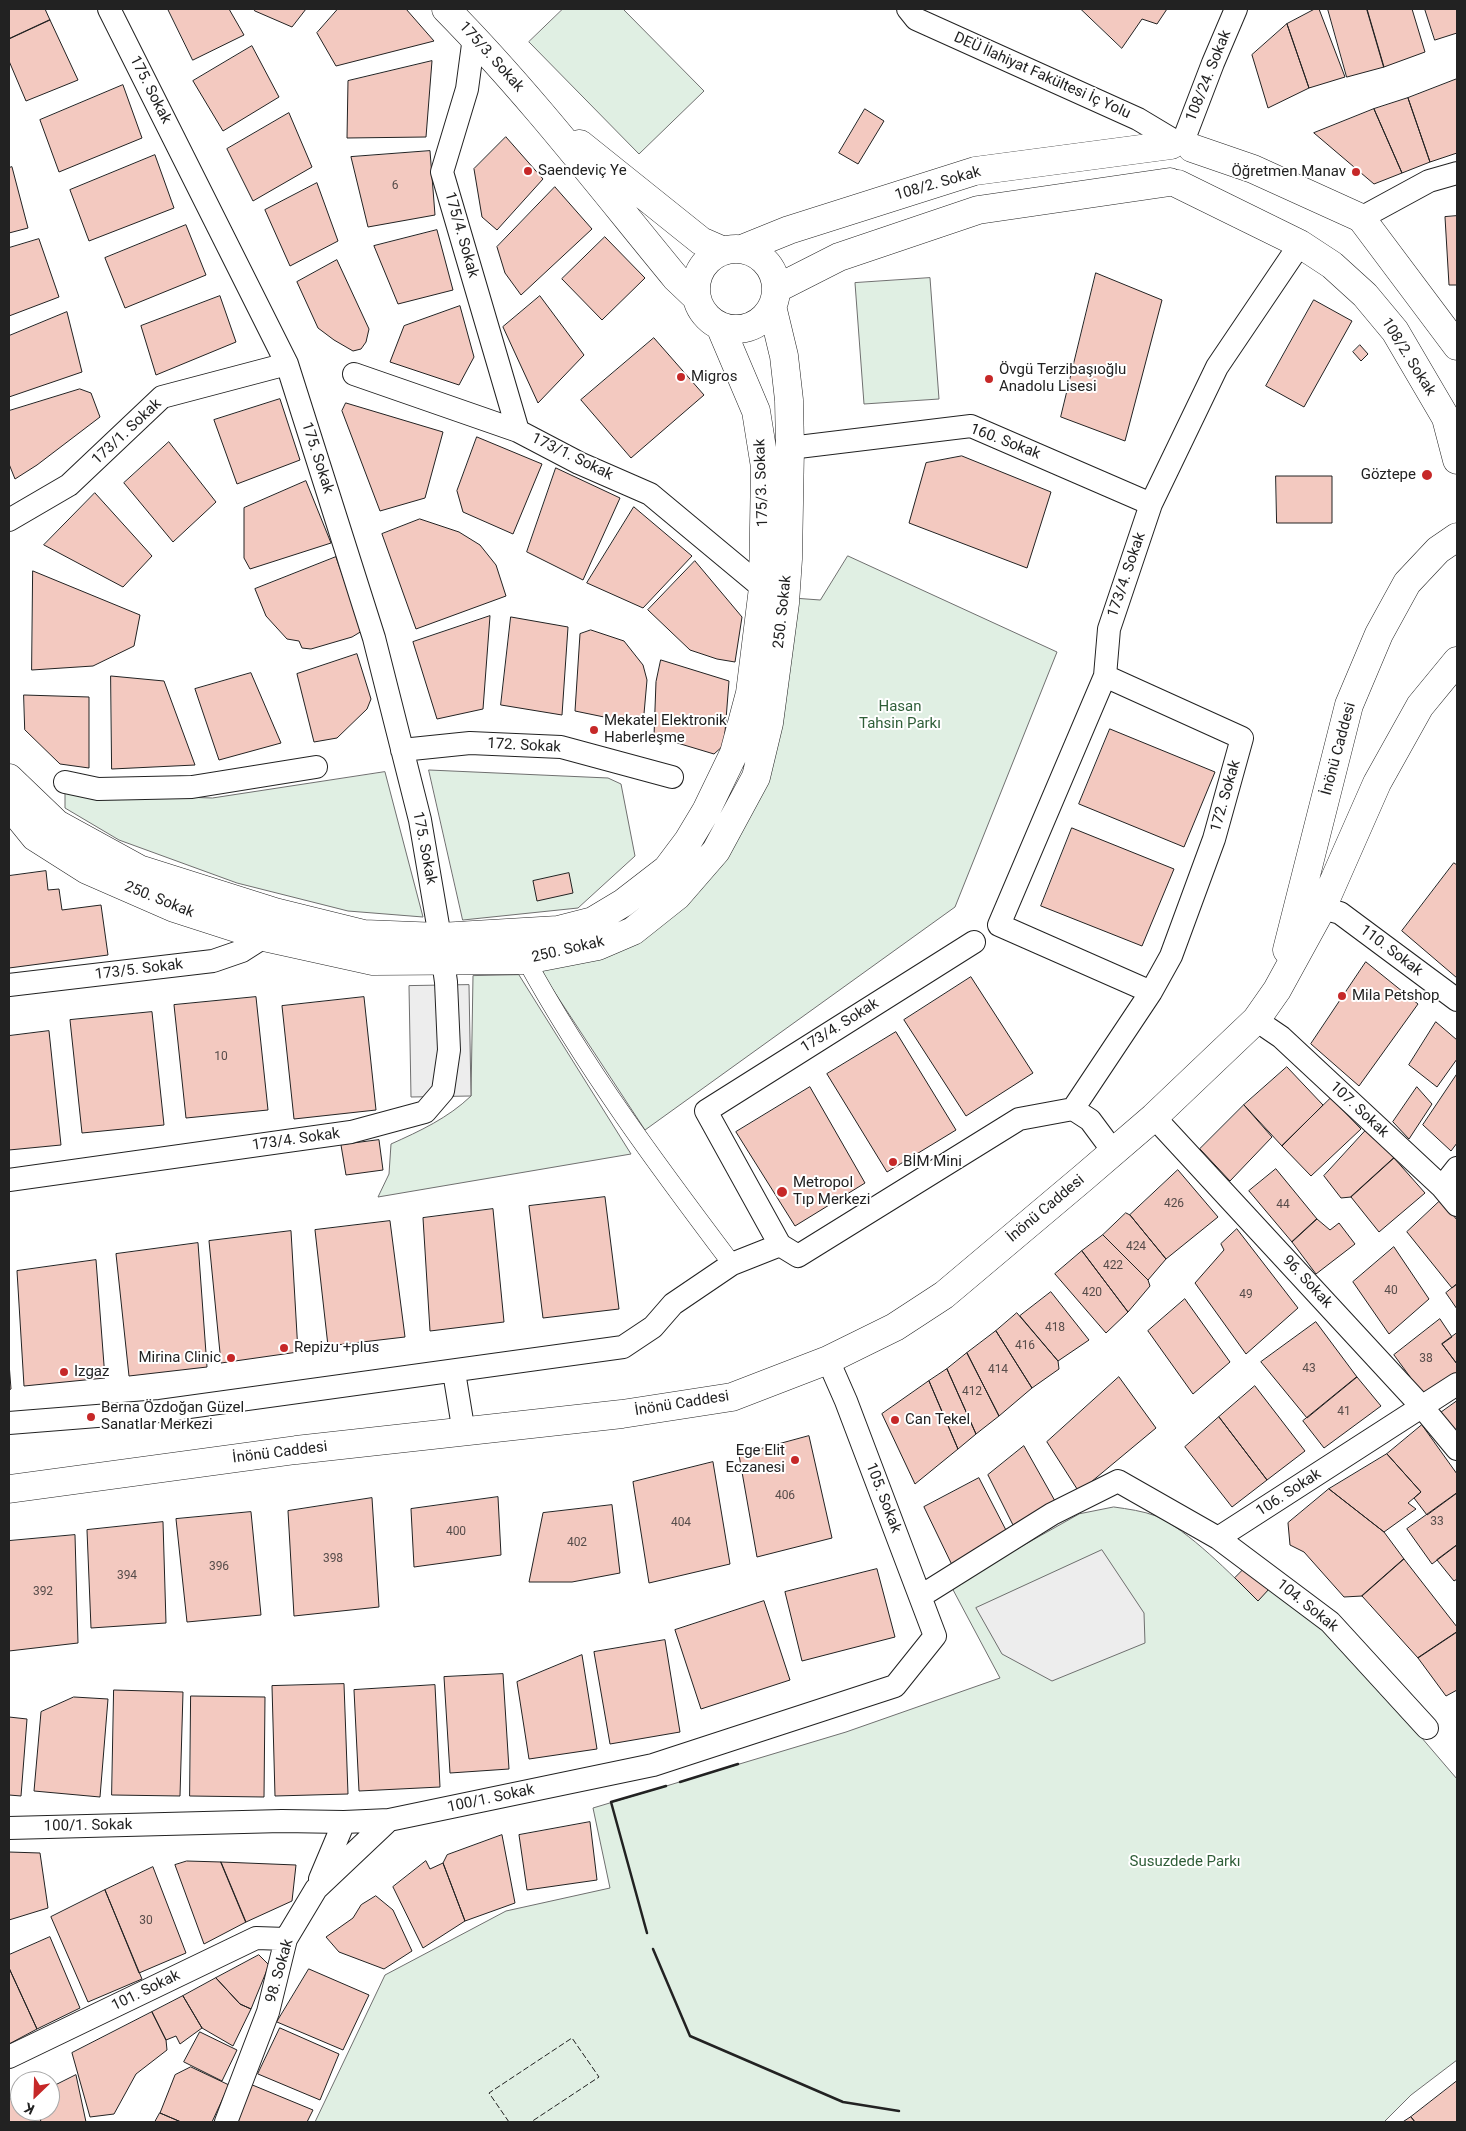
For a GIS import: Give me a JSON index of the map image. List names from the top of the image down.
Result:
{
  "streets": {
    "main road": [
      "175/3. Sokak",
      "108/2. Sokak",
      "250. Sokak",
      "İnönü Caddesi"
    ],
    "street": [
      "DEÜ İlahiyat Fakültesi İç Yolu",
      "108/24. Sokak",
      "175. Sokak",
      "175/4. Sokak",
      "173/1. Sokak",
      "160. Sokak",
      "173/4. Sokak",
      "172. Sokak",
      "110. Sokak",
      "173/5. Sokak",
      "107. Sokak",
      "96. Sokak",
      "106. Sokak",
      "105. Sokak",
      "104. Sokak",
      "100/1. Sokak",
      "98. Sokak",
      "101. Sokak"
    ]
  },
  "crossings": [
    ["175/3. Sokak", "108/2. Sokak"],
    ["175/3. Sokak", "175/4. Sokak"],
    ["175/3. Sokak", "173/1. Sokak"],
    ["175/3. Sokak", "160. Sokak"],
    ["175/3. Sokak", "250. Sokak"],
    ["DEÜ İlahiyat Fakültesi İç Yolu", "108/24. Sokak"],
    ["DEÜ İlahiyat Fakültesi İç Yolu", "108/2. Sokak"],
    ["108/24. Sokak", "108/2. Sokak"],
    ["175. Sokak", "173/1. Sokak"],
    ["175. Sokak", "173/4. Sokak"],
    ["175. Sokak", "250. Sokak"],
    ["175. Sokak", "172. Sokak"],
    ["108/2. Sokak", "173/4. Sokak"],
    ["175/4. Sokak", "173/1. Sokak"],
    ["173/1. Sokak", "250. Sokak"],
    ["160. Sokak", "173/4. Sokak"],
    ["160. Sokak", "250. Sokak"],
    ["173/4. Sokak", "250. Sokak"],
    ["173/4. Sokak", "172. Sokak"],
    ["250. Sokak", "173/5. Sokak"],
    ["İnönü Caddesi", "110. Sokak"],
    ["İnönü Caddesi", "107. Sokak"],
    ["İnönü Caddesi", "96. Sokak"],
    ["İnönü Caddesi", "105. Sokak"],
    ["96. Sokak", "106. Sokak"],
    ["106. Sokak", "104. Sokak"],
    ["105. Sokak", "100/1. Sokak"],
    ["100/1. Sokak", "98. Sokak"],
    ["98. Sokak", "101. Sokak"]
  ],
  "parks": ["Hasan Tahsin Parkı", "Susuzdede Parkı"],
  "places": [
    "Saendeviç Ye",
    "Öğretmen Manav",
    "Migros",
    "Övgü Terzibaşıoğlu Anadolu Lisesi",
    "Göztepe",
    "Mekatel Elektronik Haberleşme",
    "Mila Petshop",
    "BİM Mini",
    "Metropol Tıp Merkezi",
    "Repizu +plus",
    "Mirina Clinic",
    "Izgaz",
    "Berna Özdoğan Güzel Sanatlar Merkezi",
    "Can Tekel",
    "Ege Elit Eczanesi"
  ],
  "house_numbers": [
    "6",
    "10",
    "426",
    "44",
    "424",
    "422",
    "40",
    "420",
    "49",
    "418",
    "416",
    "38",
    "43",
    "414",
    "412",
    "41",
    "406",
    "33",
    "404",
    "400",
    "402",
    "398",
    "396",
    "394",
    "392",
    "30"
  ],
  "north": "bottom left"
}
